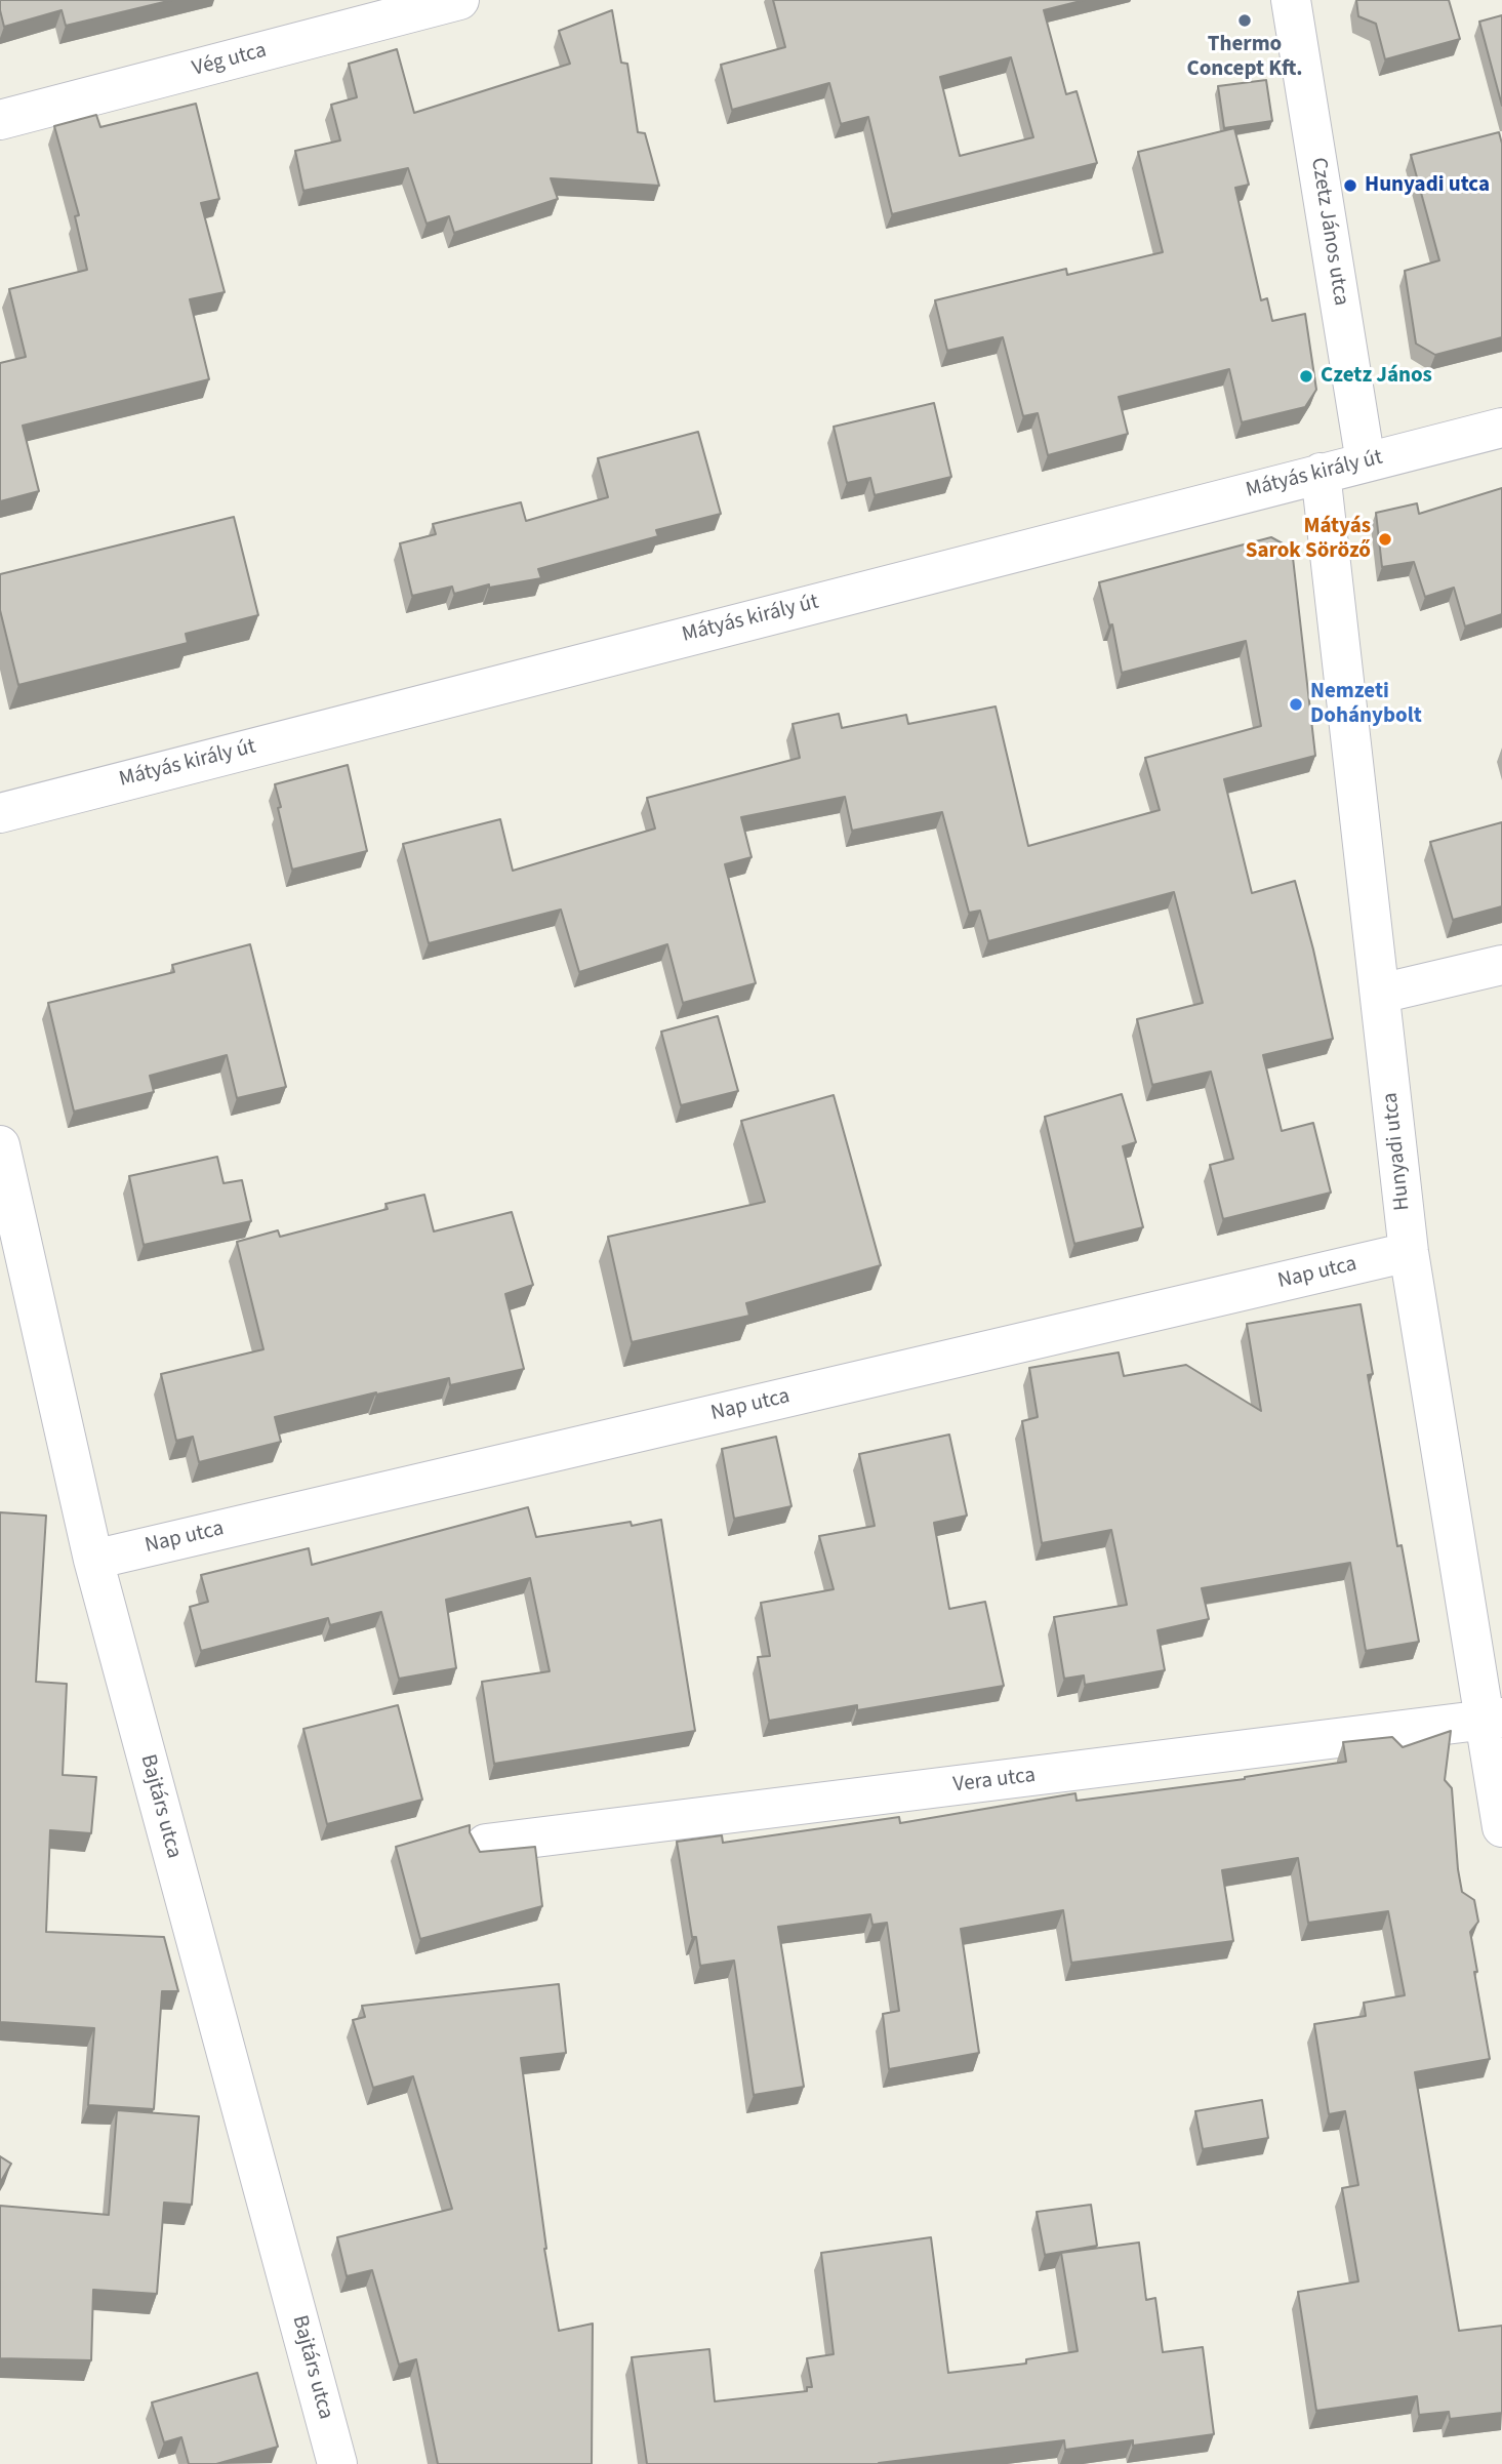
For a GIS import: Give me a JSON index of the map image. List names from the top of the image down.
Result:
{
  "streets": {
    "street": [
      "Vég utca",
      "Czetz János utca",
      "Mátyás király út",
      "Hunyadi utca",
      "Nap utca",
      "Vera utca",
      "Bajtárs utca"
    ]
  },
  "crossings": [
    ["Czetz János utca", "Mátyás király út"],
    ["Mátyás király út", "Hunyadi utca"],
    ["Hunyadi utca", "Nap utca"],
    ["Hunyadi utca", "Vera utca"],
    ["Nap utca", "Bajtárs utca"]
  ],
  "places": [
    "Thermo Concept Kft.",
    "Hunyadi utca",
    "Czetz János",
    "Mátyás Sarok Söröző",
    "Nemzeti Dohánybolt"
  ]
}
